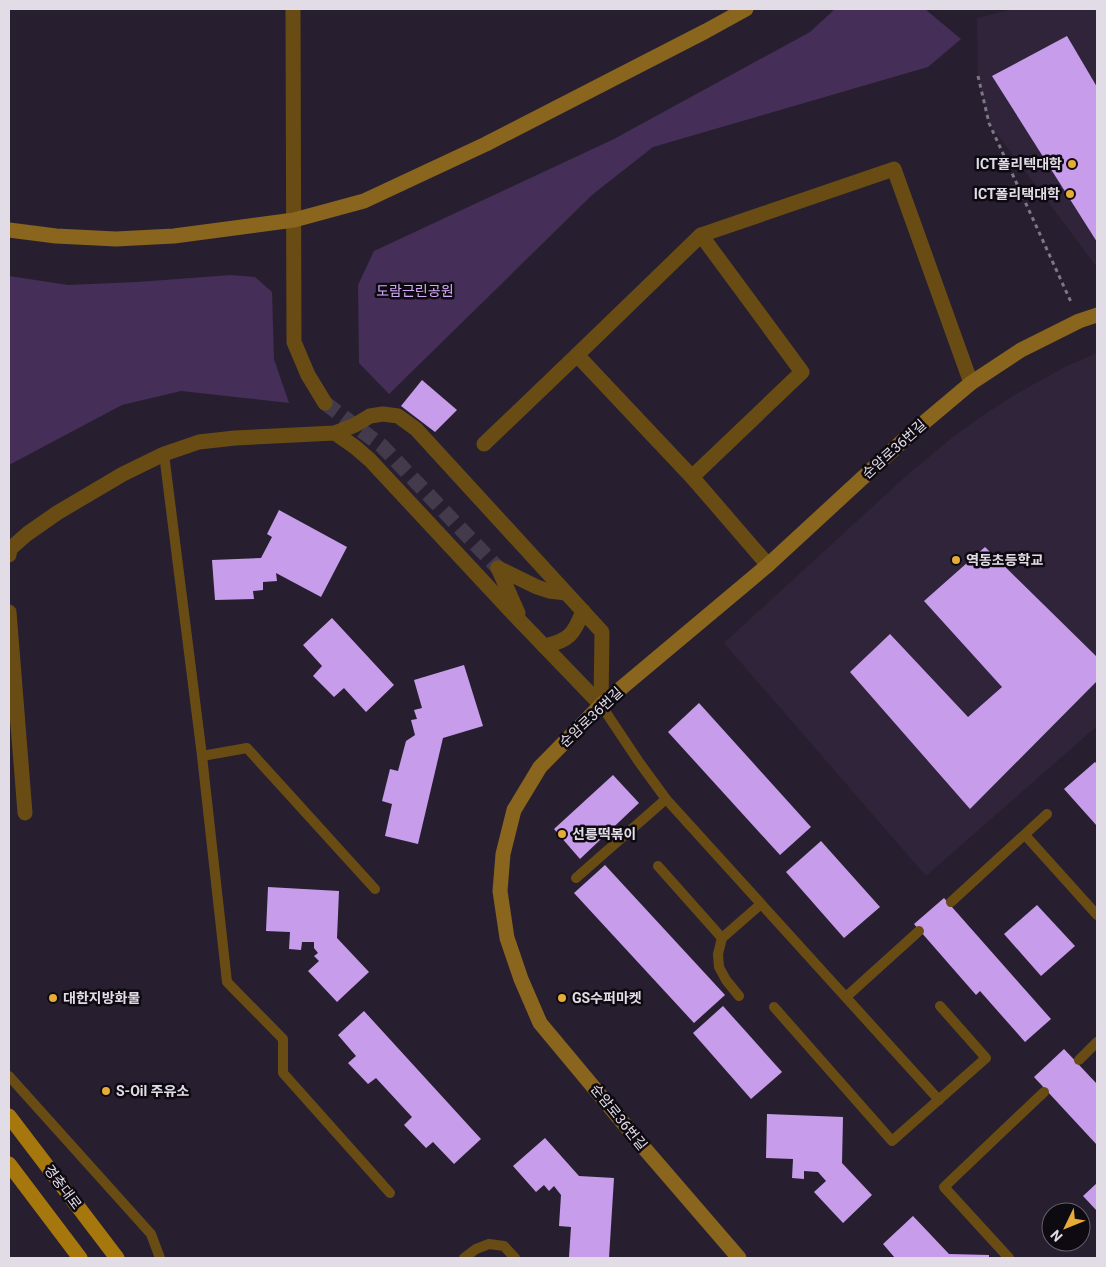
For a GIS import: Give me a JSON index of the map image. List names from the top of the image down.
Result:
{
  "streets": {
    "main road": ["경충대로"],
    "street": ["순암로36번길"]
  },
  "parks": ["도람근린공원"],
  "places": [
    "ICT폴리텍대학",
    "ICT폴리택대학",
    "역동초등학교",
    "선릉떡볶이",
    "대한지방화물",
    "GS수퍼마켓",
    "S-Oil 주유소"
  ],
  "north": "bottom left"
}
